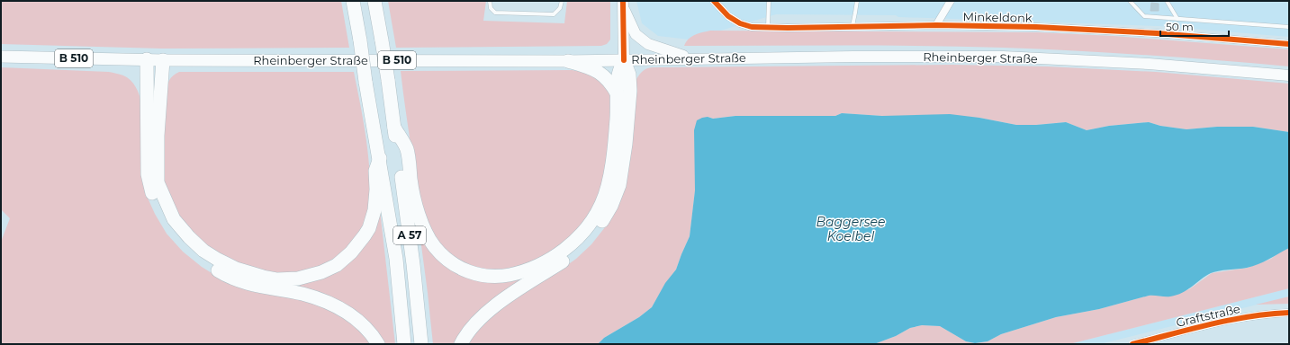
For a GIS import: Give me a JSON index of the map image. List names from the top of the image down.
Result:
{
  "streets": {
    "highway": ["A 57"],
    "main road": ["Rheinberger Straße", "B 510"],
    "street": ["Minkeldonk", "Graftstraße"]
  },
  "water": ["Baggersee Koelbel"],
  "scale_bar": "50 m"
}
